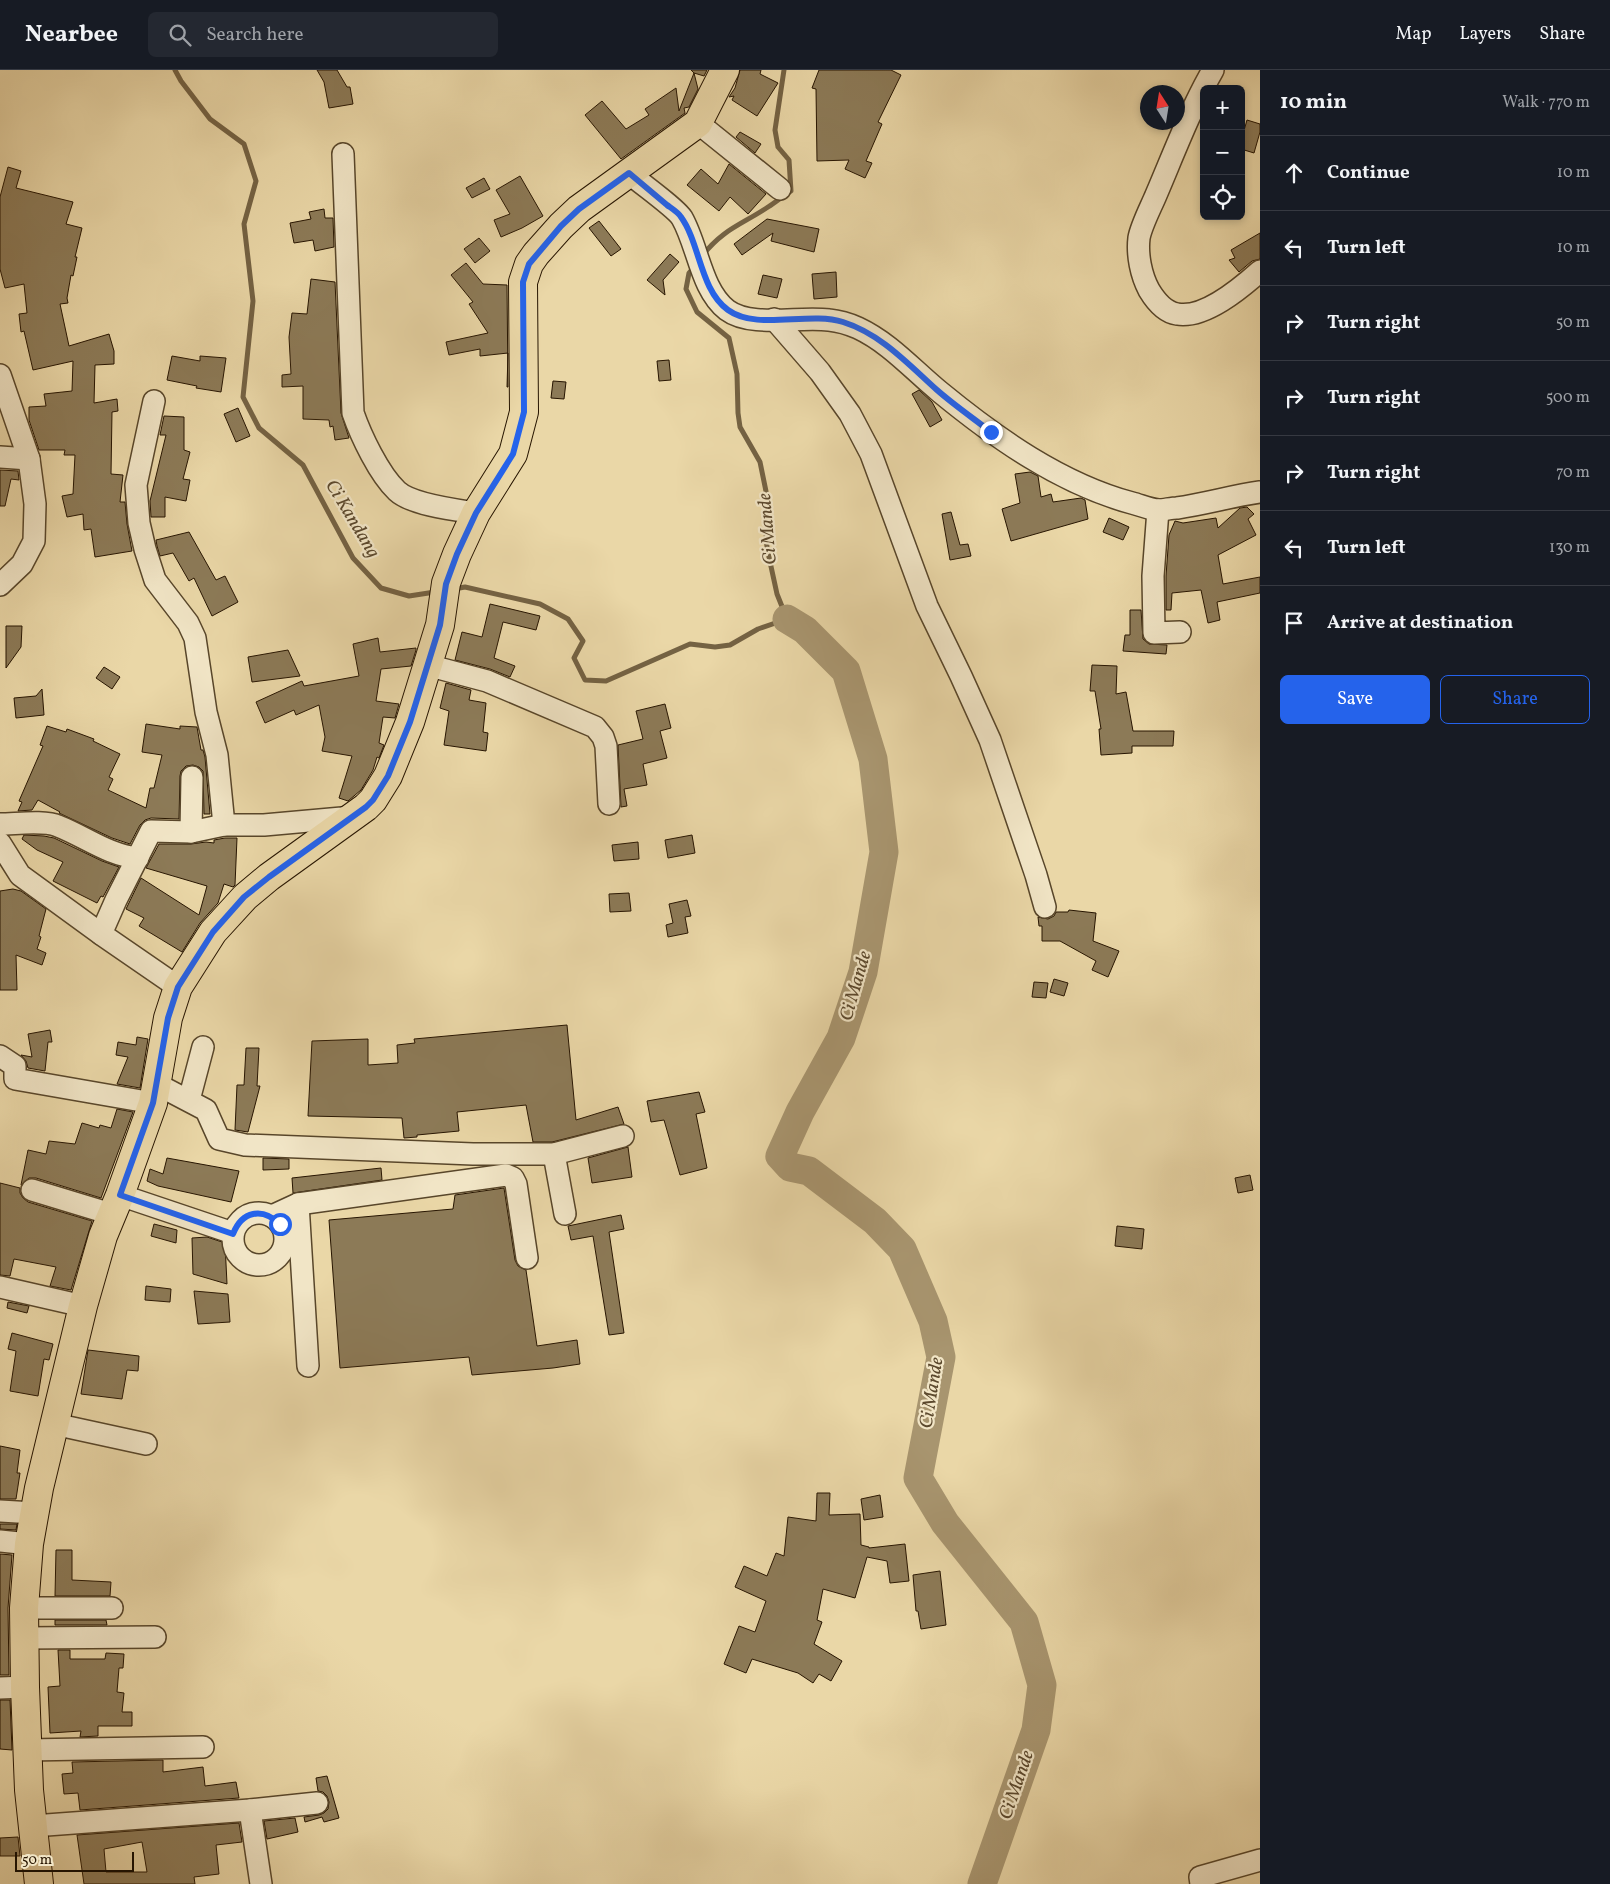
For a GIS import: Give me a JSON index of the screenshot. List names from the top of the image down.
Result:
{
  "water": ["Ci Kandang", "Ci Mande"],
  "scale_bar": "50 m",
  "north": "top",
  "page": {
    "header": "Nearbee",
    "search": "Search here",
    "nav": ["Map", "Layers", "Share"],
    "heading": ["10 min", "Walk · 770 m"],
    "map_buttons": ["+", "−"],
    "list": [
      ["Continue", "10 m"],
      ["Turn left", "10 m"],
      ["Turn right", "50 m"],
      ["Turn right", "500 m"],
      ["Turn right", "70 m"],
      ["Turn left", "130 m"],
      "Arrive at destination"
    ],
    "buttons": ["Save", "Share"],
    "scale": "50 m"
  }
}
